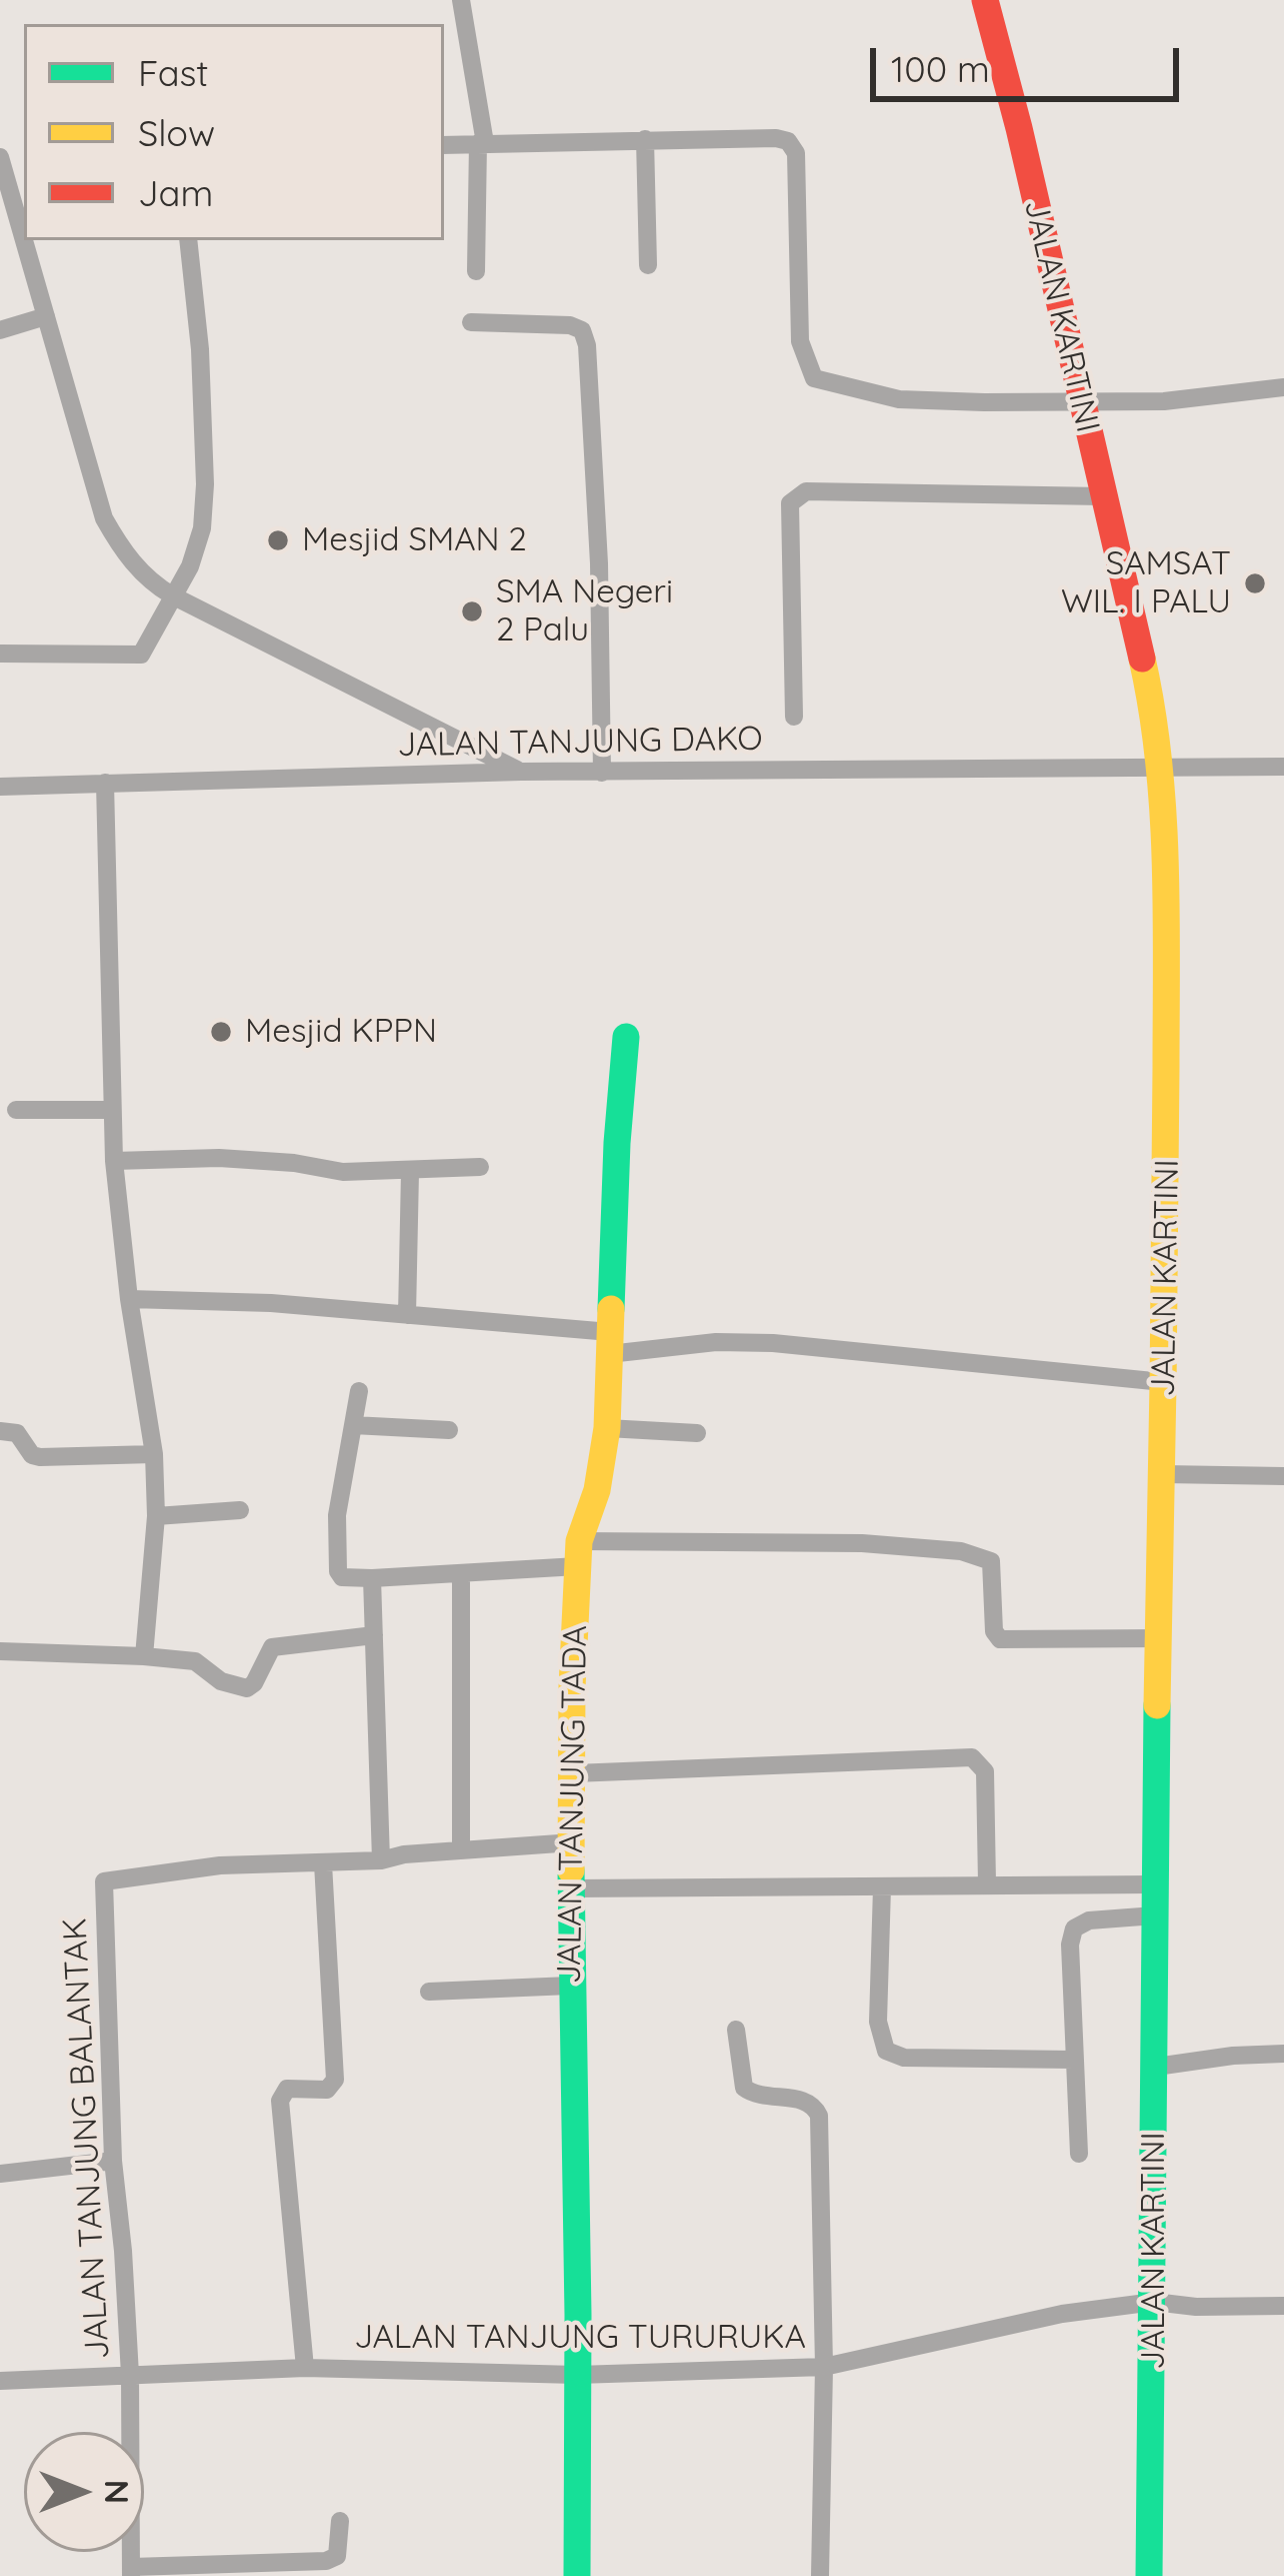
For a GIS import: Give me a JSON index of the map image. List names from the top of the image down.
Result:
{
  "streets": {
    "street": [
      "JALAN KARTINI",
      "JALAN TANJUNG DAKO",
      "JALAN TANJUNG TADA",
      "JALAN TANJUNG BALANTAK",
      "JALAN TANJUNG TURURUKA"
    ]
  },
  "crossings": [
    ["JALAN KARTINI", "JALAN TANJUNG DAKO"],
    ["JALAN KARTINI", "JALAN TANJUNG TURURUKA"],
    ["JALAN TANJUNG TADA", "JALAN TANJUNG BALANTAK"],
    ["JALAN TANJUNG TADA", "JALAN TANJUNG TURURUKA"],
    ["JALAN TANJUNG BALANTAK", "JALAN TANJUNG TURURUKA"]
  ],
  "places": [
    "Mesjid SMAN 2",
    "SAMSAT WIL. I PALU",
    "SMA Negeri 2 Palu",
    "Mesjid KPPN"
  ],
  "legend": ["Fast", "Slow", "Jam"],
  "scale_bar": "100 m",
  "north": "right"
}
